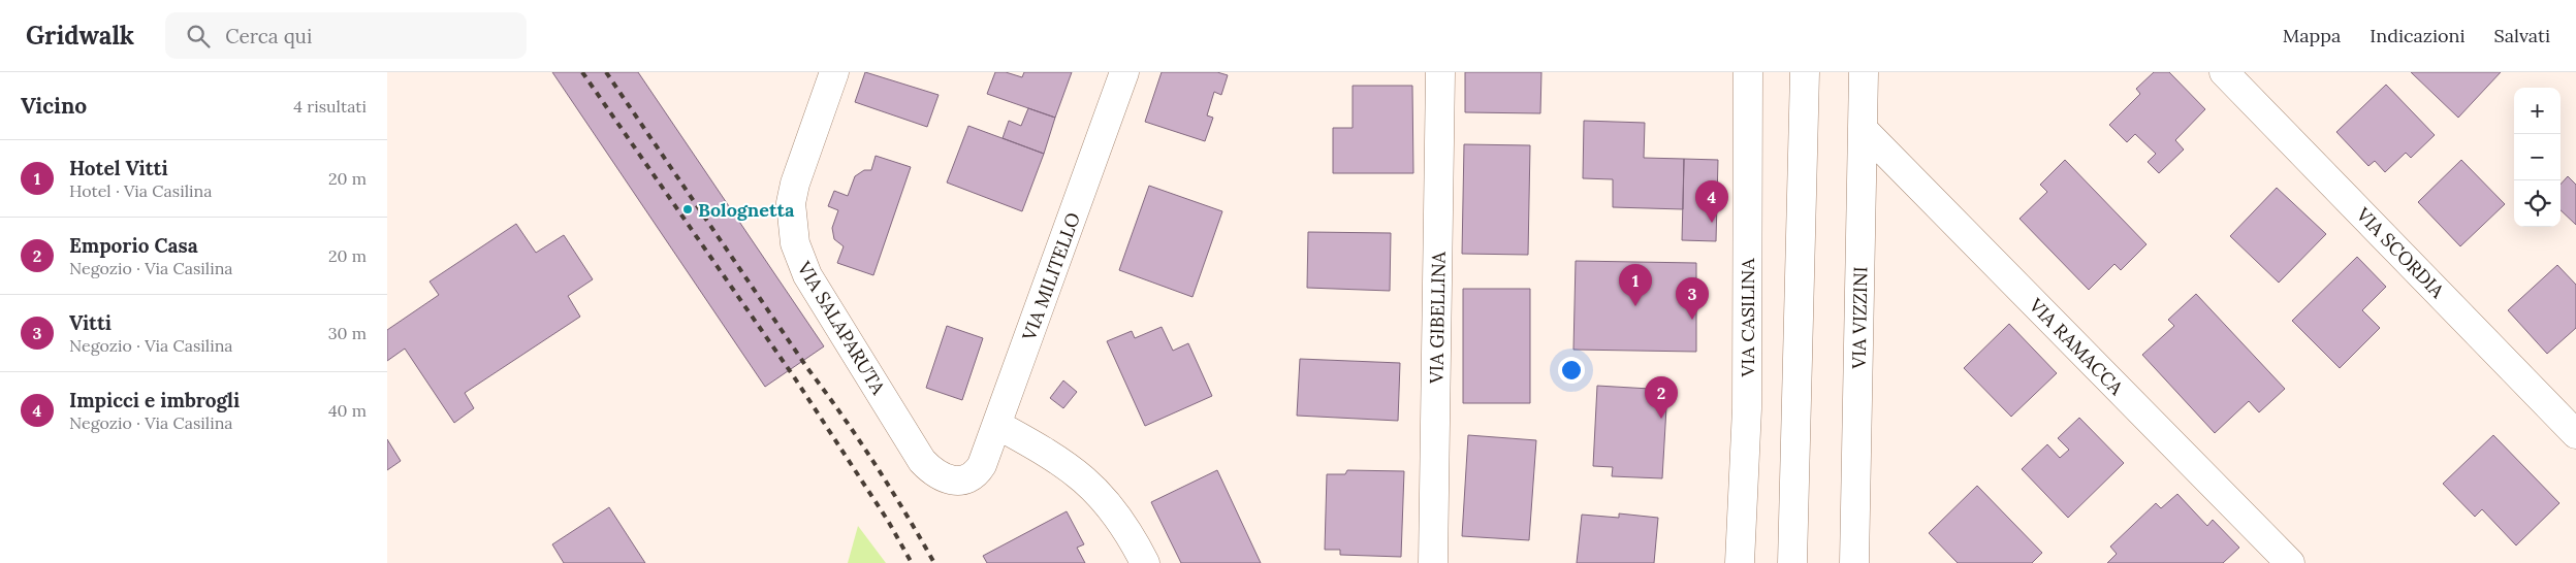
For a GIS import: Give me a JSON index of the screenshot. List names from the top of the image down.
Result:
{
  "streets": {
    "street": [
      "VIA SCORDIA",
      "VIA MILITELLO",
      "VIA GIBELLINA",
      "VIA CASILINA",
      "VIA VIZZINI",
      "VIA SALAPARUTA",
      "VIA RAMACCA"
    ]
  },
  "crossings": [
    ["VIA MILITELLO", "VIA SALAPARUTA"],
    ["VIA VIZZINI", "VIA RAMACCA"]
  ],
  "places": ["Bolognetta"],
  "page": {
    "header": "Gridwalk",
    "search": "Cerca qui",
    "nav": ["Mappa", "Indicazioni", "Salvati"],
    "heading": ["Vicino", "4 risultati"],
    "map_buttons": ["+", "−"],
    "list": [
      {
        "mark": "1",
        "name": "Hotel Vitti",
        "note": "Hotel · Via Casilina",
        "value": "20 m"
      },
      {
        "mark": "2",
        "name": "Emporio Casa",
        "note": "Negozio · Via Casilina",
        "value": "20 m"
      },
      {
        "mark": "3",
        "name": "Vitti",
        "note": "Negozio · Via Casilina",
        "value": "30 m"
      },
      {
        "mark": "4",
        "name": "Impicci e imbrogli",
        "note": "Negozio · Via Casilina",
        "value": "40 m"
      }
    ],
    "pins": [
      "4",
      "1",
      "3",
      "2"
    ]
  }
}
